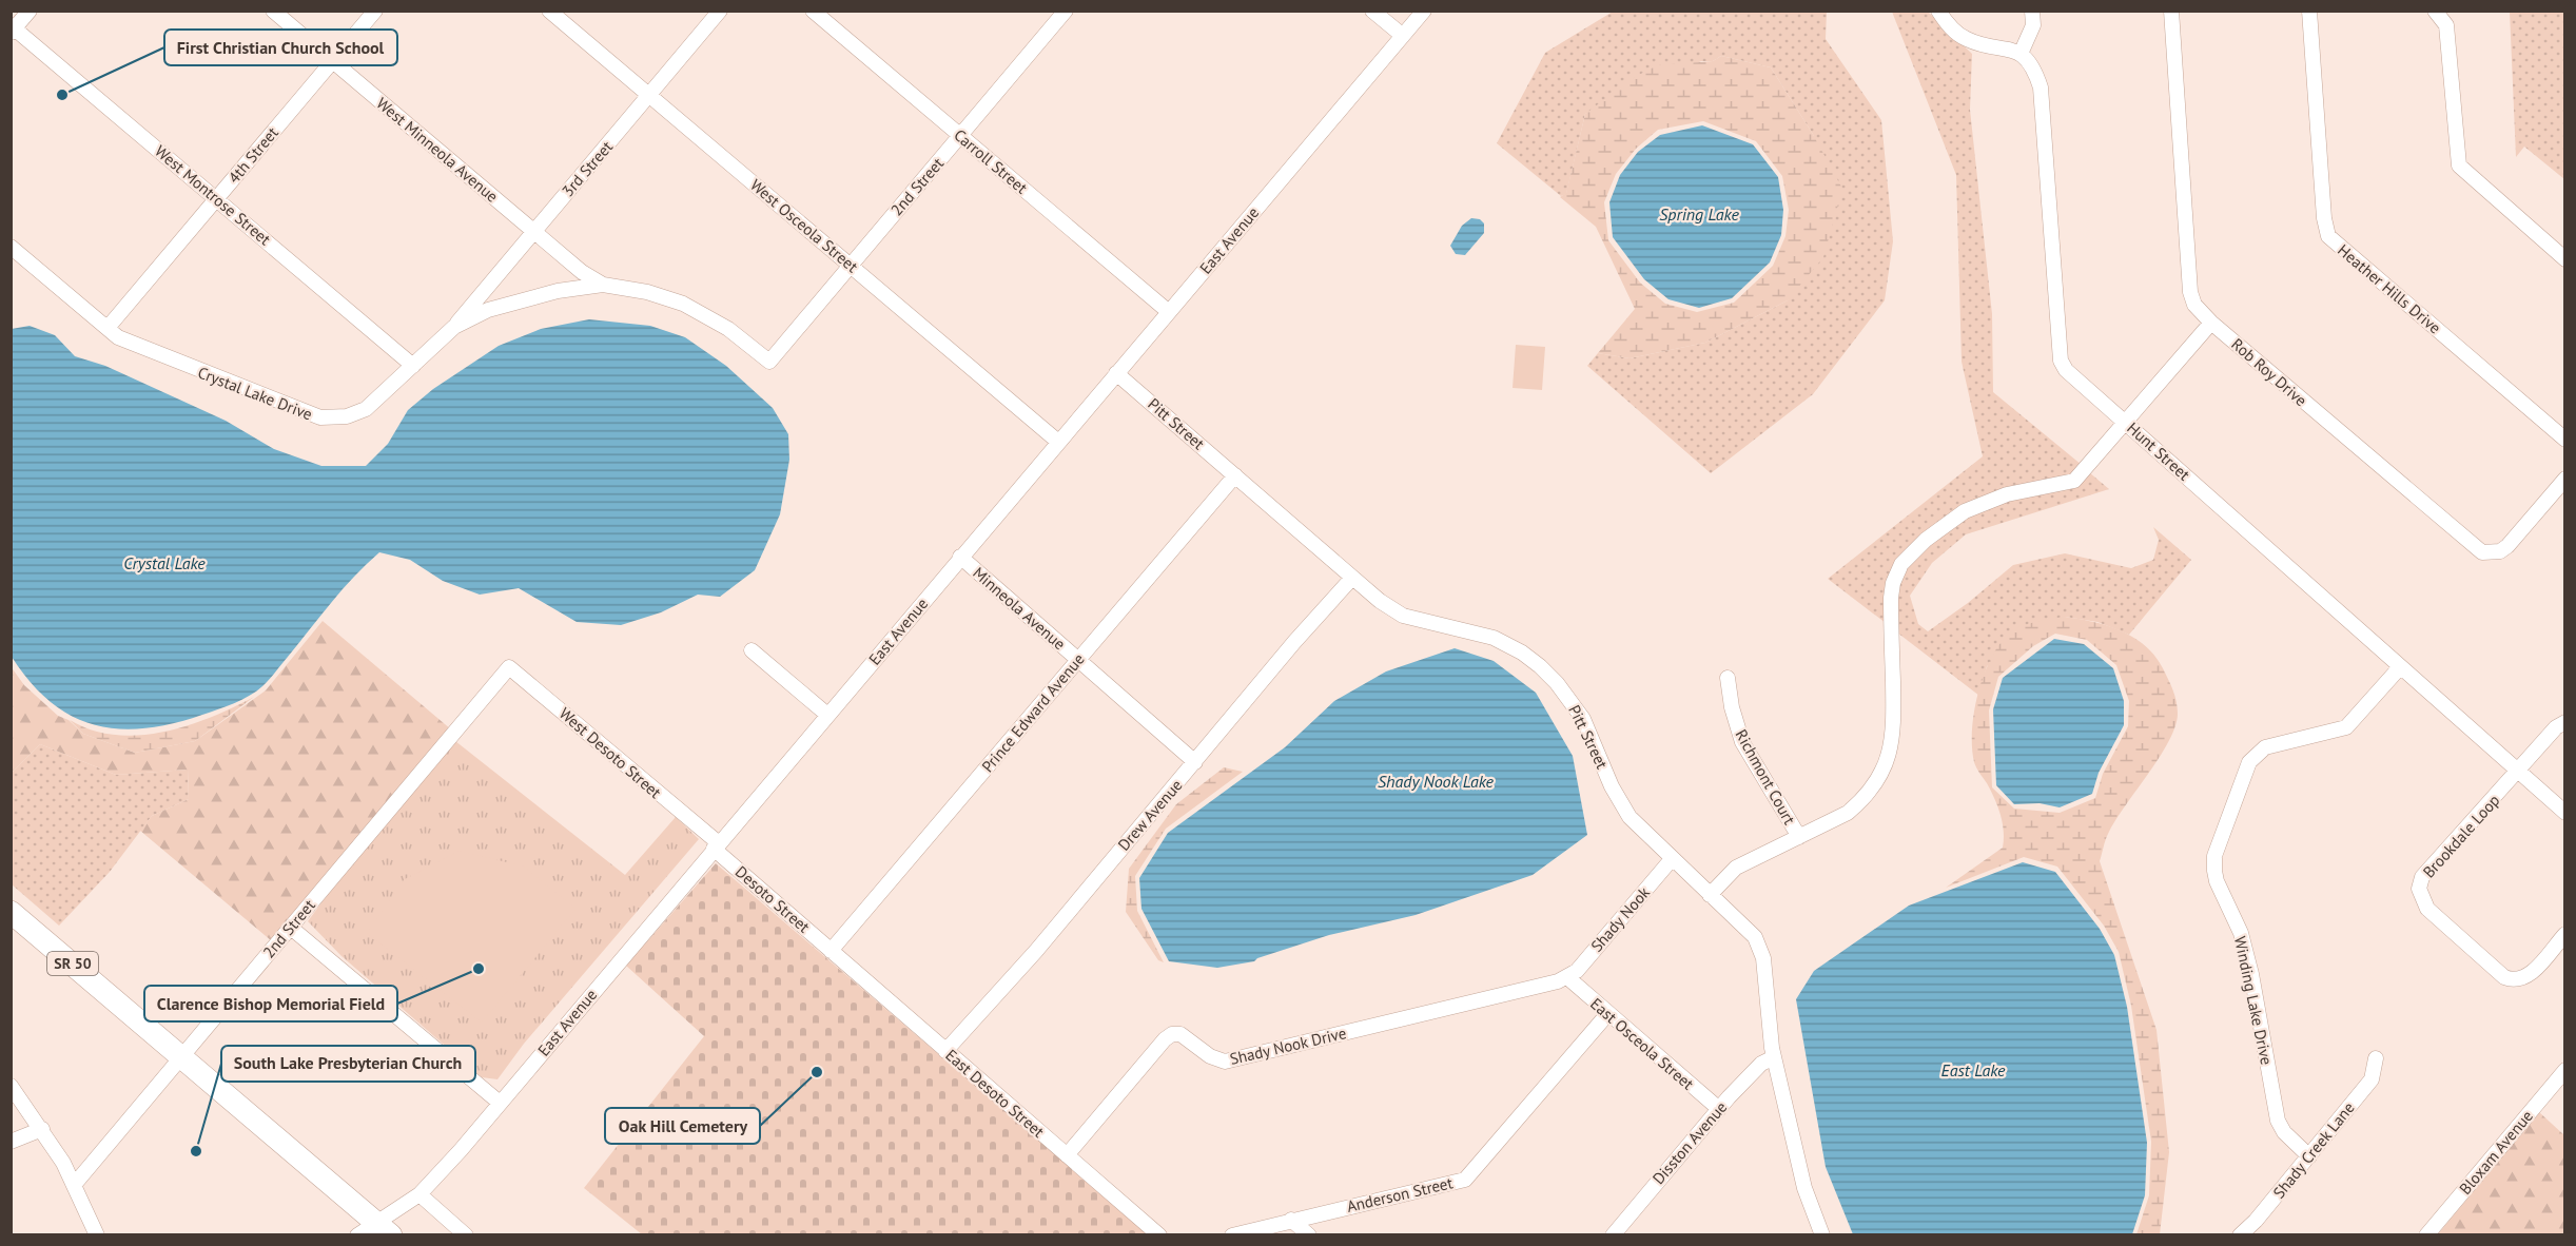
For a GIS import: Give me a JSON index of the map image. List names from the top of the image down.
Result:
{
  "streets": {
    "highway": ["SR 50"],
    "street": [
      "West Minneola Avenue",
      "4th Street",
      "Carroll Street",
      "3rd Street",
      "2nd Street",
      "West Montrose Street",
      "West Osceola Street",
      "East Avenue",
      "Heather Hills Drive",
      "Rob Roy Drive",
      "Crystal Lake Drive",
      "Pitt Street",
      "Hunt Street",
      "Minneola Avenue",
      "Prince Edward Avenue",
      "West Desoto Street",
      "Richmont Court",
      "Drew Avenue",
      "Brookdale Loop",
      "Desoto Street",
      "Shady Nook",
      "Winding Lake Drive",
      "East Osceola Street",
      "Shady Nook Drive",
      "East Desoto Street",
      "Disston Avenue",
      "Shady Creek Lane",
      "Bloxam Avenue",
      "Anderson Street"
    ]
  },
  "crossings": [
    ["West Minneola Avenue", "4th Street"],
    ["West Minneola Avenue", "3rd Street"],
    ["West Minneola Avenue", "Crystal Lake Drive"],
    ["4th Street", "West Montrose Street"],
    ["4th Street", "Crystal Lake Drive"],
    ["Carroll Street", "2nd Street"],
    ["Carroll Street", "East Avenue"],
    ["3rd Street", "West Osceola Street"],
    ["3rd Street", "Crystal Lake Drive"],
    ["2nd Street", "West Osceola Street"],
    ["2nd Street", "Crystal Lake Drive"],
    ["2nd Street", "West Desoto Street"],
    ["2nd Street", "SR 50"],
    ["West Montrose Street", "Crystal Lake Drive"],
    ["West Osceola Street", "East Avenue"],
    ["East Avenue", "Pitt Street"],
    ["East Avenue", "Minneola Avenue"],
    ["East Avenue", "West Desoto Street"],
    ["East Avenue", "Desoto Street"],
    ["East Avenue", "SR 50"],
    ["Pitt Street", "Prince Edward Avenue"],
    ["Pitt Street", "Drew Avenue"],
    ["Pitt Street", "Shady Nook"],
    ["Pitt Street", "Disston Avenue"],
    ["Hunt Street", "Brookdale Loop"],
    ["Hunt Street", "Winding Lake Drive"],
    ["Minneola Avenue", "Prince Edward Avenue"],
    ["Minneola Avenue", "Drew Avenue"],
    ["Prince Edward Avenue", "Desoto Street"],
    ["Prince Edward Avenue", "East Desoto Street"],
    ["West Desoto Street", "Desoto Street"],
    ["Drew Avenue", "East Desoto Street"],
    ["Desoto Street", "East Desoto Street"],
    ["Shady Nook", "East Osceola Street"],
    ["Shady Nook", "Shady Nook Drive"],
    ["Winding Lake Drive", "Shady Creek Lane"],
    ["East Osceola Street", "Shady Nook Drive"],
    ["East Osceola Street", "Disston Avenue"],
    ["East Osceola Street", "Anderson Street"],
    ["Shady Nook Drive", "East Desoto Street"]
  ],
  "water": [
    "Spring Lake",
    "Crystal Lake",
    "Shady Nook Lake",
    "East Lake"
  ],
  "places": [
    "First Christian Church School",
    "Clarence Bishop Memorial Field",
    "Oak Hill Cemetery",
    "South Lake Presbyterian Church"
  ]
}
